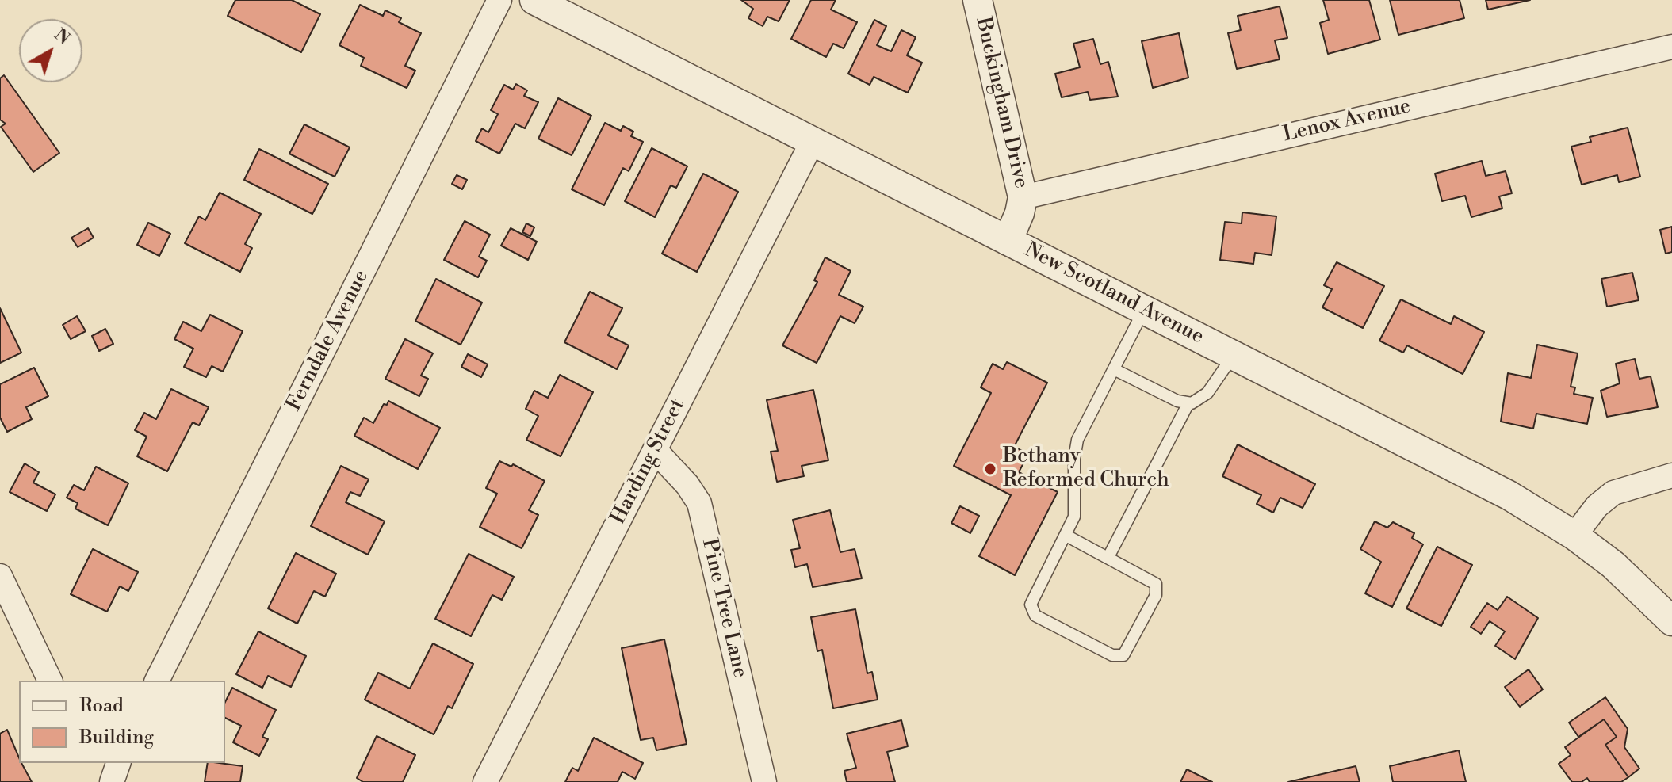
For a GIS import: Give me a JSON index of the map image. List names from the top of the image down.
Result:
{
  "streets": {
    "street": [
      "Buckingham Drive",
      "Lenox Avenue",
      "New Scotland Avenue",
      "Ferndale Avenue",
      "Harding Street",
      "Pine Tree Lane"
    ]
  },
  "crossings": [
    ["Buckingham Drive", "Lenox Avenue"],
    ["Buckingham Drive", "New Scotland Avenue"],
    ["New Scotland Avenue", "Harding Street"],
    ["Harding Street", "Pine Tree Lane"]
  ],
  "places": ["Bethany Reformed Church"],
  "legend": ["Road", "Building"],
  "north": "top right"
}
